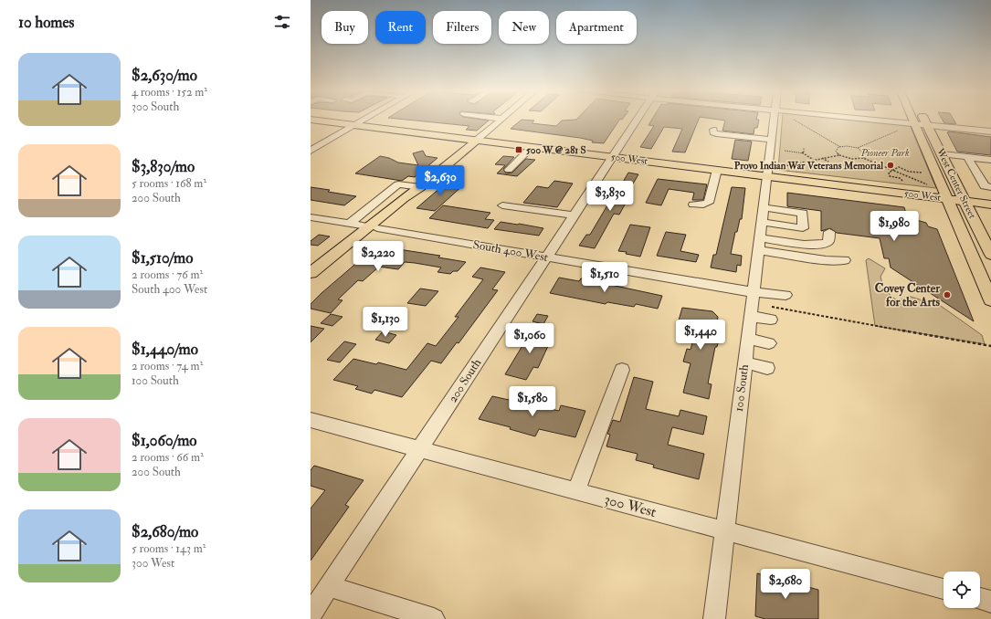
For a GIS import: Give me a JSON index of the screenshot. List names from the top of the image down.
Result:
{
  "streets": {
    "main road": ["500 West", "West Center Street"],
    "street": [
      "South 400 West",
      "200 South",
      "100 South",
      "300 West"
    ]
  },
  "crossings": [
    ["500 West", "West Center Street"],
    ["500 West", "200 South"],
    ["500 West", "100 South"],
    ["South 400 West", "200 South"],
    ["South 400 West", "100 South"],
    ["200 South", "300 West"],
    ["100 South", "300 West"]
  ],
  "parks": ["Pioneer Park"],
  "places": {
    "transit": ["500 W @ 281 S"],
    "other": ["Provo Indian War Veterans Memorial", "Covey Center for the Arts"]
  },
  "page": {
    "heading": "10 homes",
    "chip": [
      "Buy",
      "Rent",
      "Filters",
      "New",
      "Apartment"
    ],
    "list": [
      {
        "name": "$2,630/mo",
        "note": "4 rooms · 152 m² · 300 South"
      },
      {
        "name": "$3,830/mo",
        "note": "5 rooms · 168 m² · 200 South"
      },
      {
        "name": "$1,510/mo",
        "note": "2 rooms · 76 m² · South 400 West"
      },
      {
        "name": "$1,440/mo",
        "note": "2 rooms · 74 m² · 100 South"
      },
      {
        "name": "$1,060/mo",
        "note": "2 rooms · 66 m² · 200 South"
      },
      {
        "name": "$2,680/mo",
        "note": "5 rooms · 143 m² · 300 West"
      }
    ],
    "price": [
      "$2,630",
      "$3,830",
      "$1,980",
      "$2,220",
      "$1,510",
      "$1,130",
      "$1,440",
      "$1,060",
      "$1,580",
      "$2,680"
    ]
  }
}
